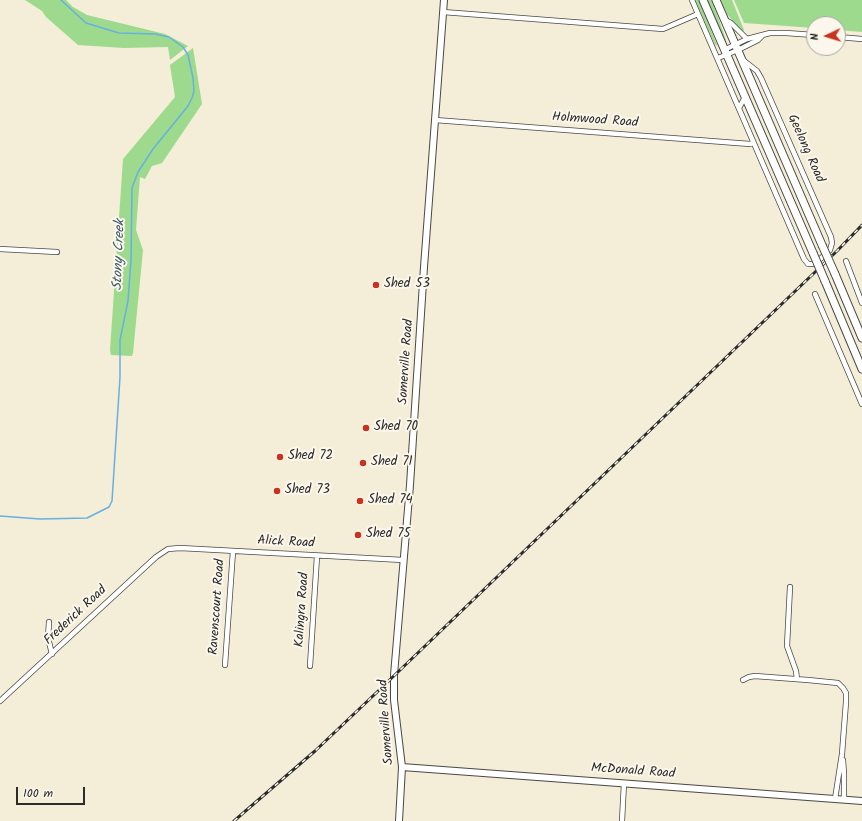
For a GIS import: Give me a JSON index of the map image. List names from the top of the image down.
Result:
{
  "streets": {
    "highway": ["Geelong Road"],
    "main road": ["Somerville Road", "McDonald Road"],
    "street": [
      "Holmwood Road",
      "Alick Road",
      "Ravenscourt Road",
      "Kalingra Road",
      "Frederick Road"
    ]
  },
  "crossings": [
    ["Holmwood Road", "Geelong Road"],
    ["Holmwood Road", "Somerville Road"],
    ["Somerville Road", "Alick Road"],
    ["Somerville Road", "McDonald Road"],
    ["Alick Road", "Ravenscourt Road"],
    ["Alick Road", "Kalingra Road"],
    ["Alick Road", "Frederick Road"]
  ],
  "water": ["Stony Creek"],
  "places": [
    "Shed 53",
    "Shed 70",
    "Shed 72",
    "Shed 71",
    "Shed 73",
    "Shed 74",
    "Shed 75"
  ],
  "scale_bar": "100 m",
  "north": "left"
}
